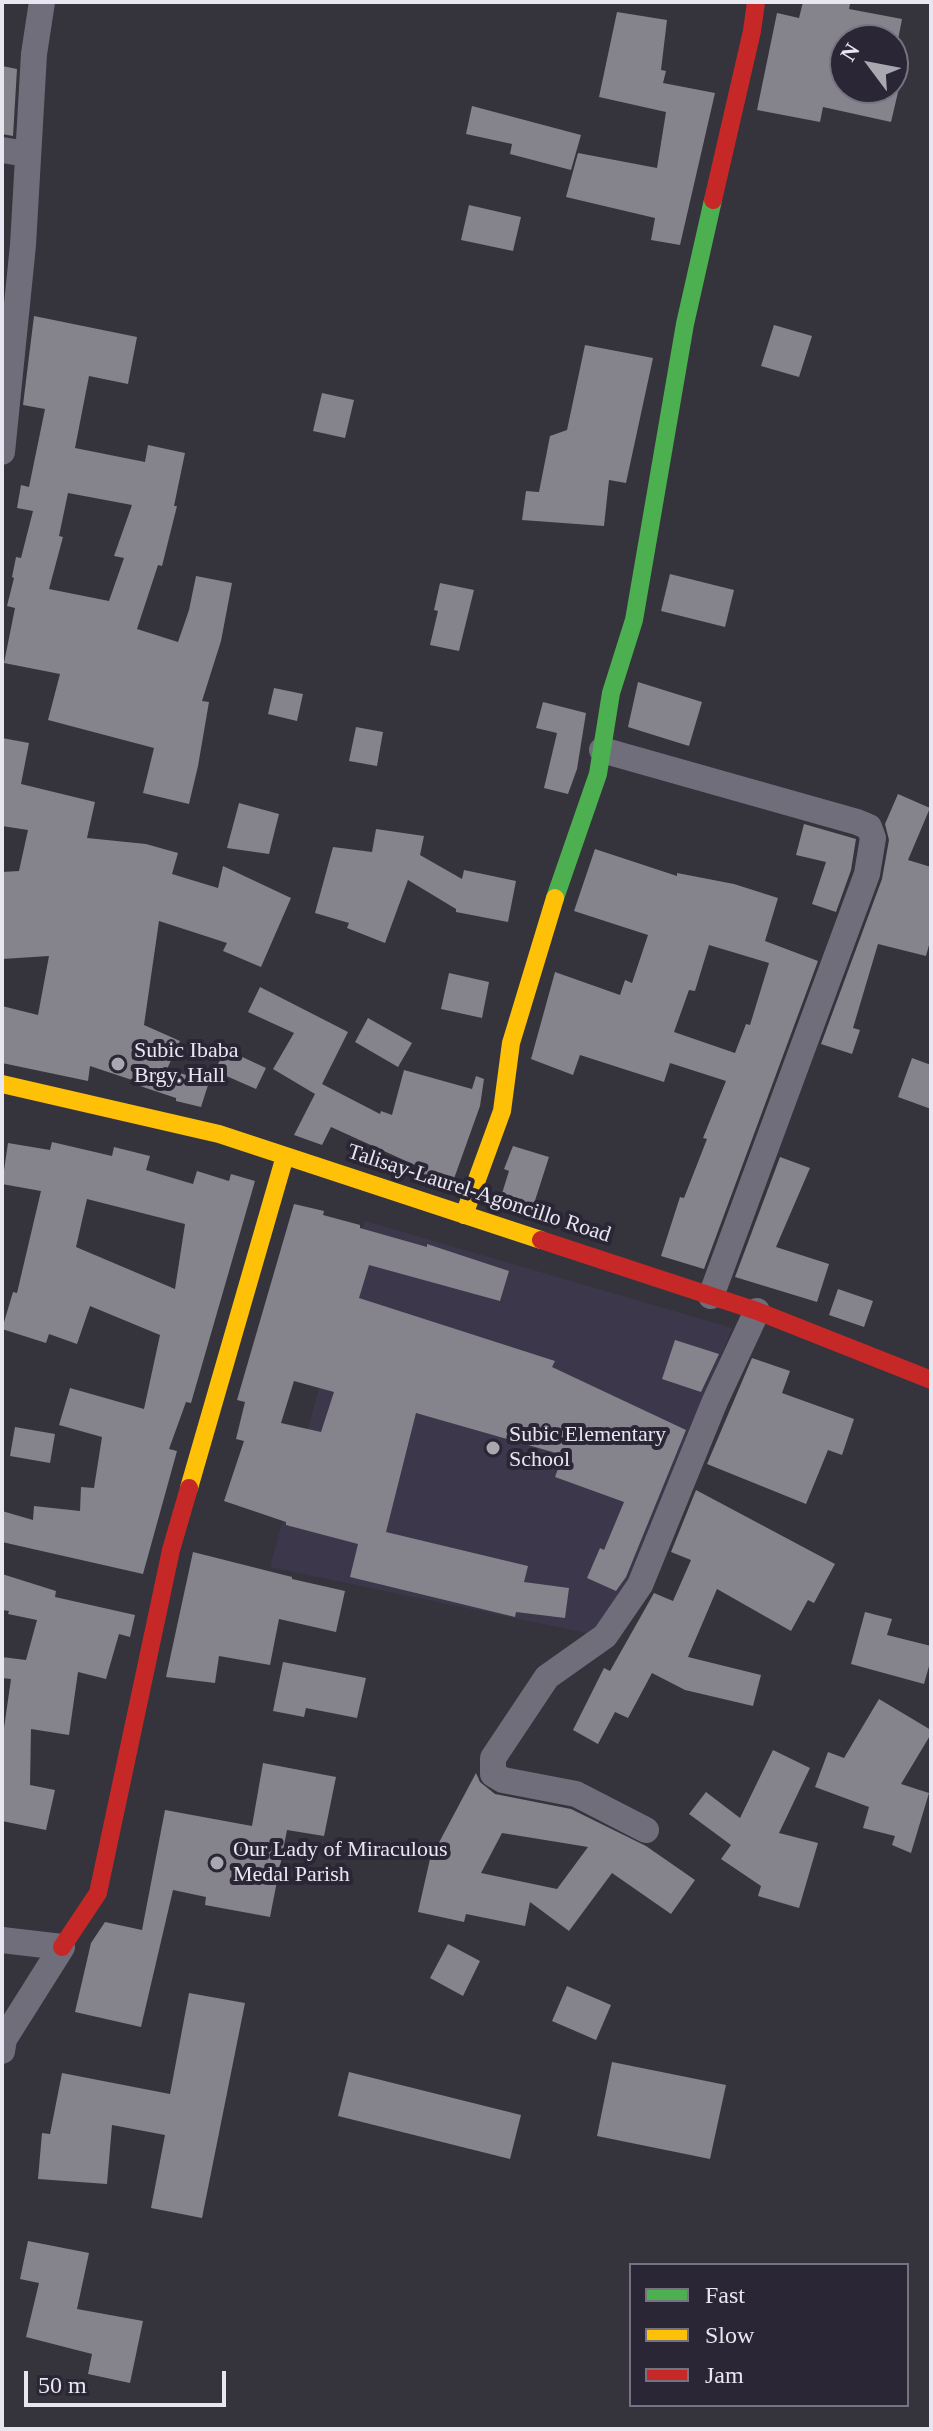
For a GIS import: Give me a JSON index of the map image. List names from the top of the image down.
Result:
{
  "streets": {
    "street": ["Talisay-Laurel-Agoncillo Road"]
  },
  "places": ["Subic Ibaba Brgy. Hall", "Subic Elementary School", "Our Lady of Miraculous Medal Parish"],
  "legend": ["Fast", "Slow", "Jam"],
  "scale_bar": "50 m",
  "north": "top left"
}
